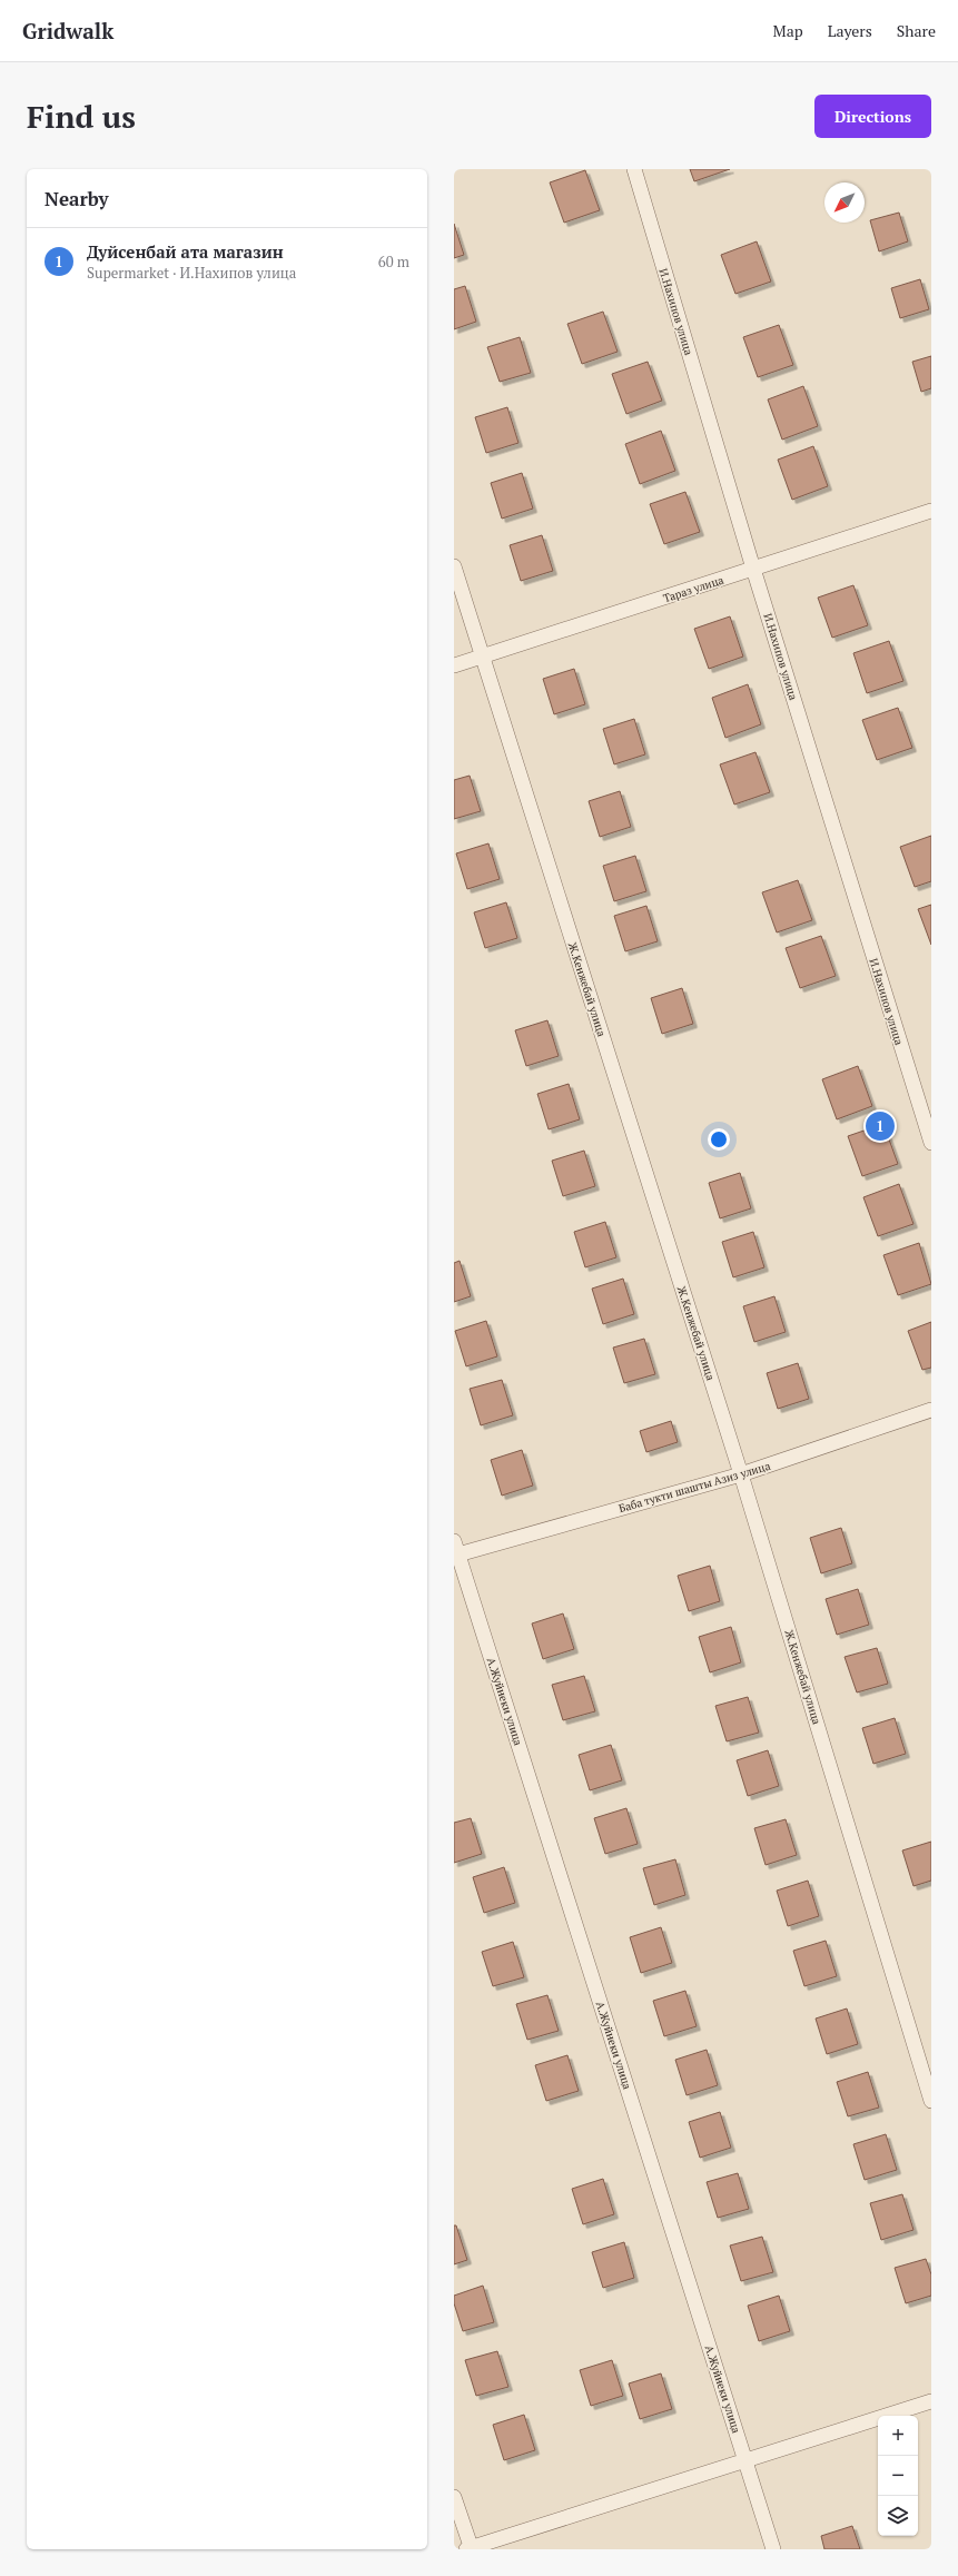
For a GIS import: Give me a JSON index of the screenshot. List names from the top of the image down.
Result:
{
  "streets": {
    "street": [
      "И.Нахипов улица",
      "Тараз улица",
      "Ж.Кенжебай улица",
      "Баба тукти шашты Азиз улица",
      "А.Жуйнеки улица"
    ]
  },
  "crossings": [
    ["И.Нахипов улица", "Тараз улица"],
    ["Тараз улица", "Ж.Кенжебай улица"],
    ["Ж.Кенжебай улица", "Баба тукти шашты Азиз улица"],
    ["Баба тукти шашты Азиз улица", "А.Жуйнеки улица"]
  ],
  "north": "bottom left",
  "page": {
    "header": "Gridwalk",
    "nav": ["Map", "Layers", "Share"],
    "buttons": "Directions",
    "title": "Find us",
    "heading": "Nearby",
    "list": [
      {
        "mark": "1",
        "name": "Дуйсенбай ата магазин",
        "note": "Supermarket · И.Нахипов улица",
        "value": "60 m"
      }
    ],
    "pins": "1",
    "map_buttons": ["+", "−"]
  }
}
